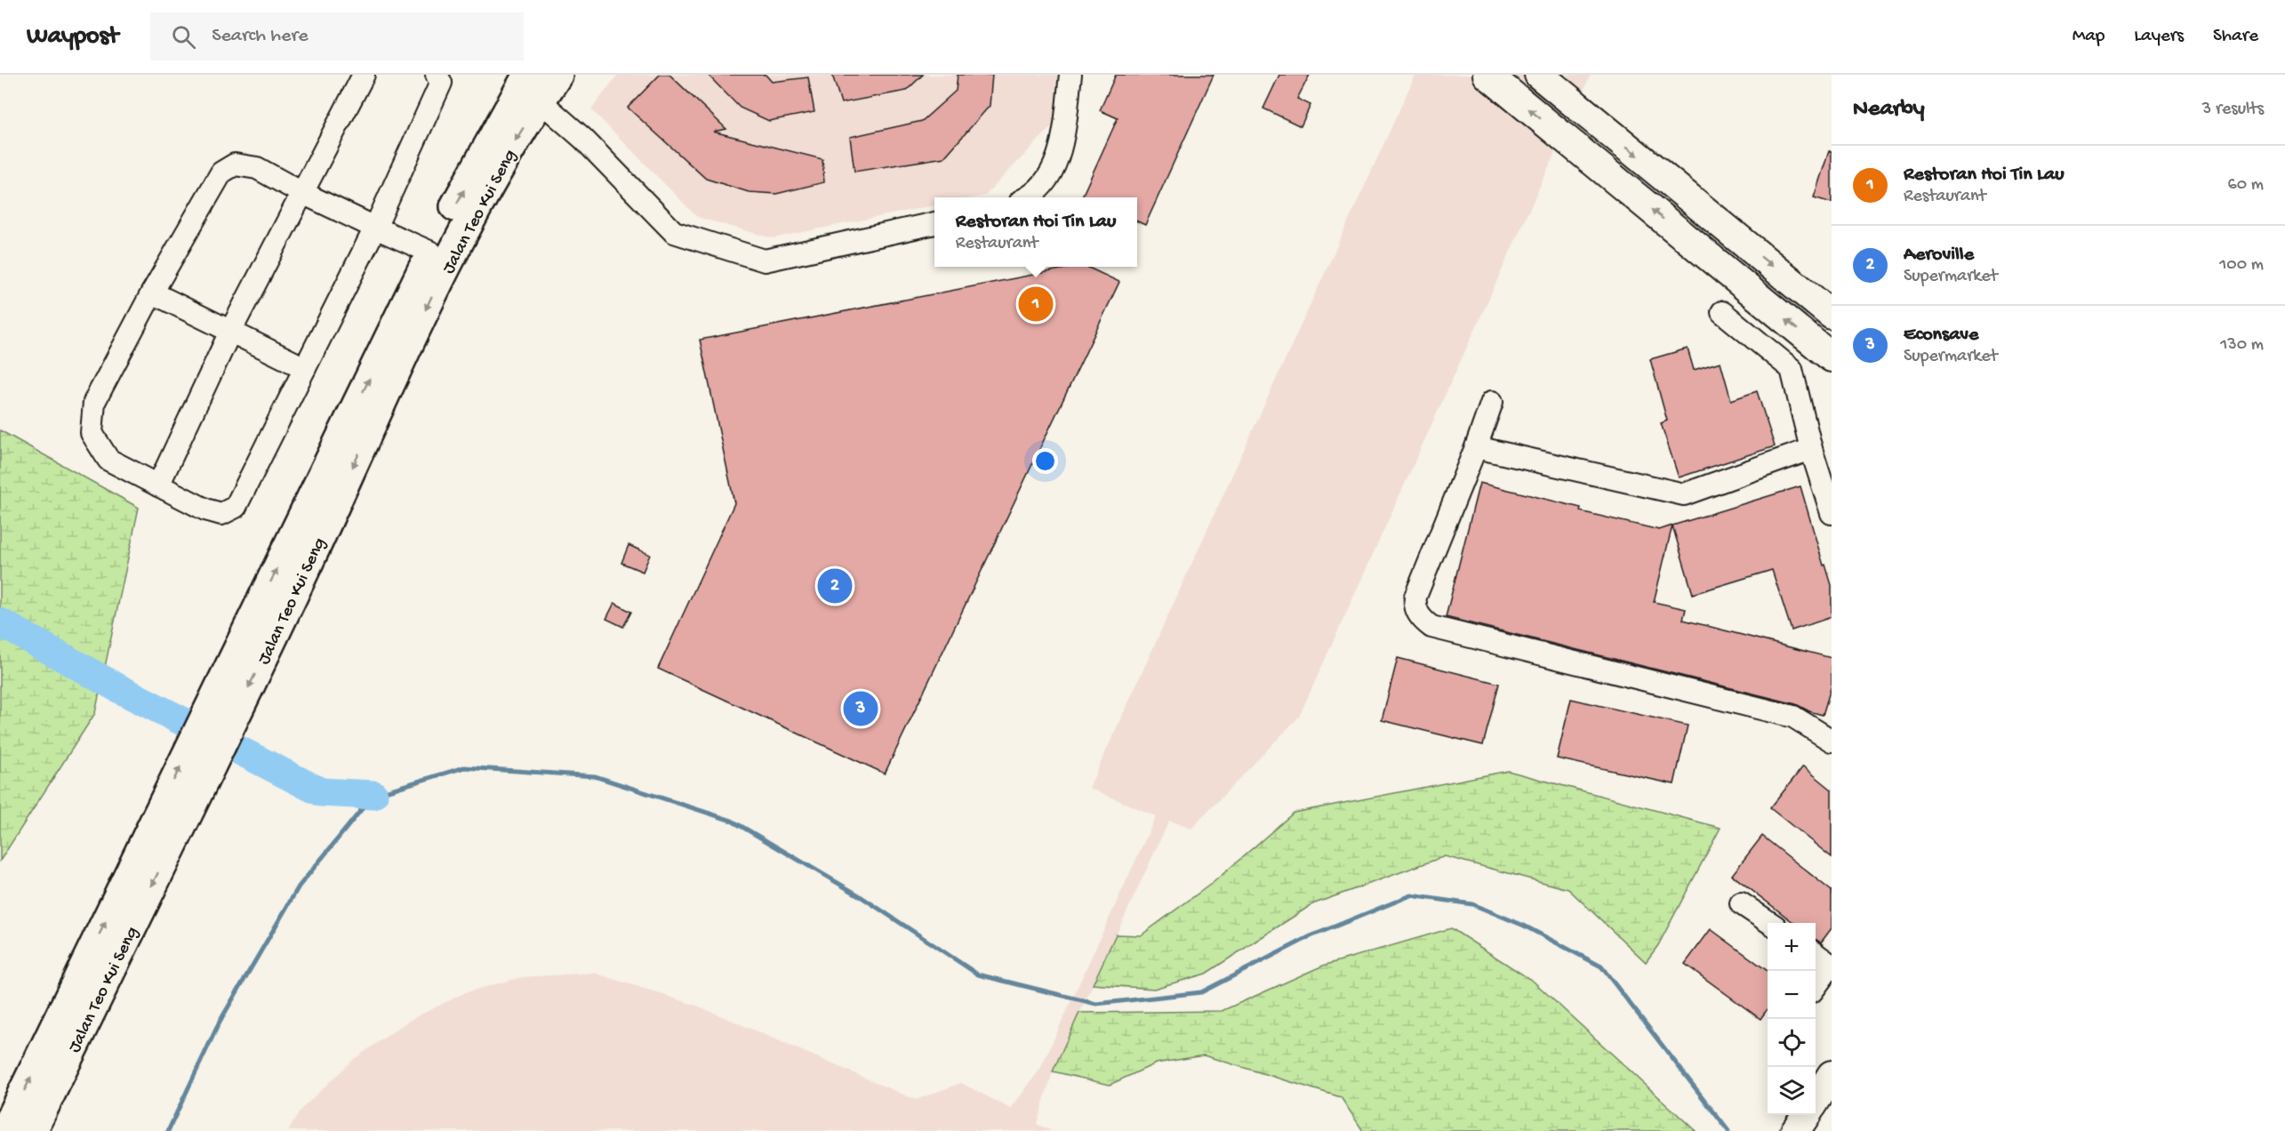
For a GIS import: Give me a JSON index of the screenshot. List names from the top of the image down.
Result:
{
  "streets": {
    "highway": ["Jalan Teo Kui Seng"]
  },
  "page": {
    "header": "Waypost",
    "search": "Search here",
    "nav": ["Map", "Layers", "Share"],
    "heading": ["Nearby", "3 results"],
    "list": [
      {
        "mark": "1",
        "name": "Restoran Hoi Tin Lau",
        "note": "Restaurant",
        "value": "60 m"
      },
      {
        "mark": "2",
        "name": "Aeroville",
        "note": "Supermarket",
        "value": "100 m"
      },
      {
        "mark": "3",
        "name": "Econsave",
        "note": "Supermarket",
        "value": "130 m"
      }
    ],
    "popup": ["Restoran Hoi Tin Lau", "Restaurant"],
    "pins": ["1", "2", "3"],
    "map_buttons": ["+", "−"]
  }
}
